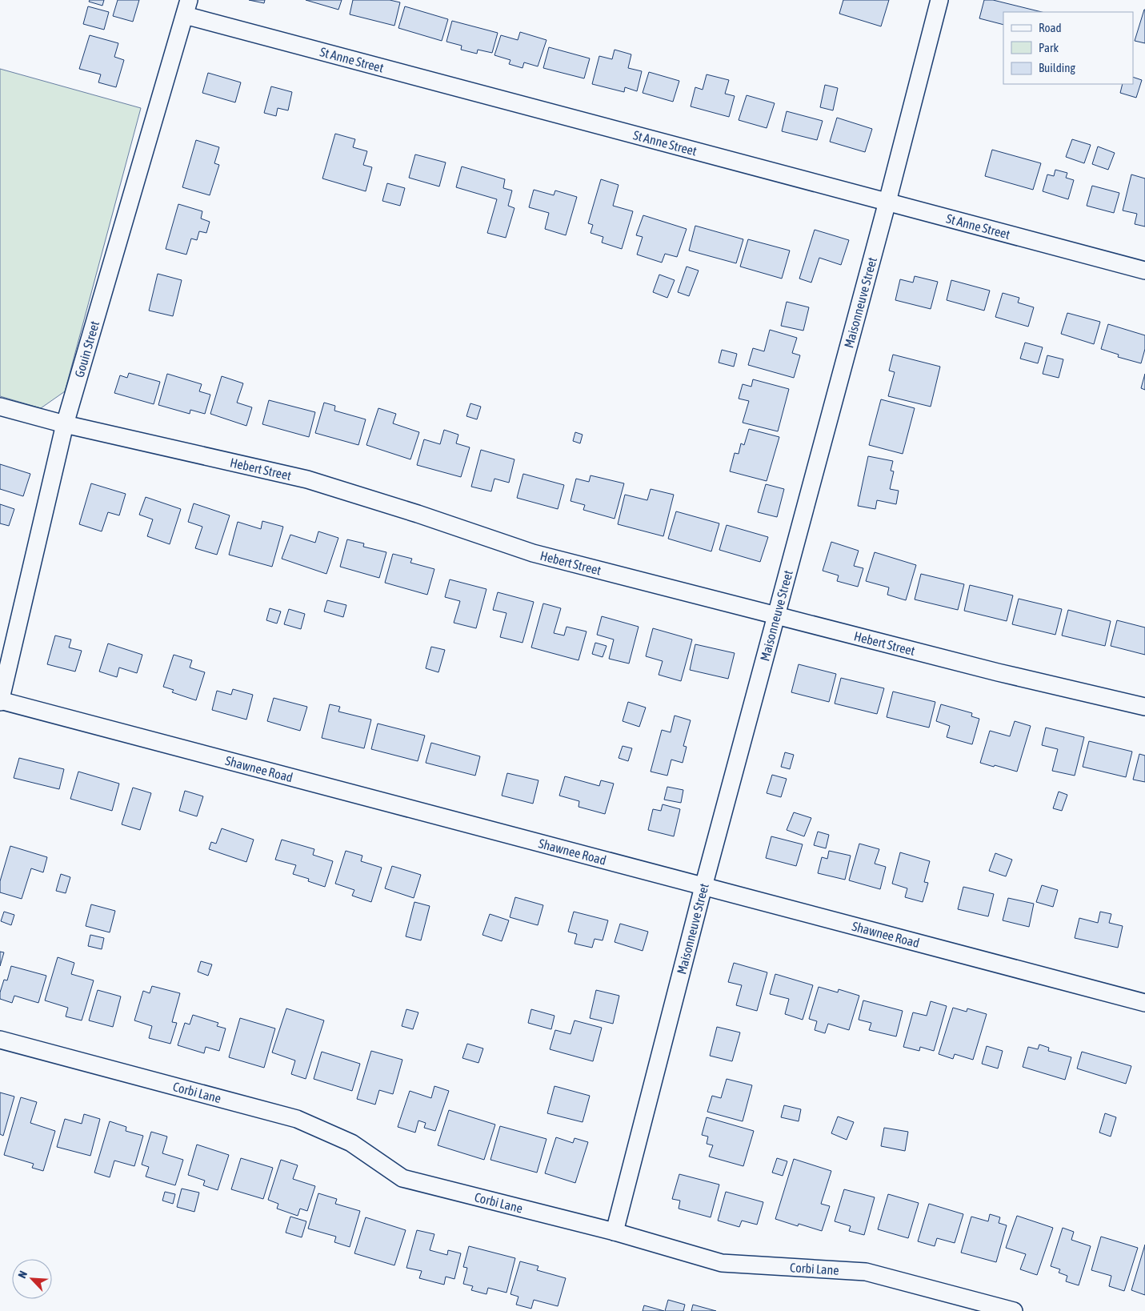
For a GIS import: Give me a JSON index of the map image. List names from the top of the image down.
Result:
{
  "streets": {
    "street": [
      "St Anne Street",
      "Maisonneuve Street",
      "Gouin Street",
      "Hebert Street",
      "Shawnee Road",
      "Corbi Lane"
    ]
  },
  "crossings": [
    ["St Anne Street", "Maisonneuve Street"],
    ["St Anne Street", "Gouin Street"],
    ["Maisonneuve Street", "Hebert Street"],
    ["Maisonneuve Street", "Shawnee Road"],
    ["Maisonneuve Street", "Corbi Lane"],
    ["Gouin Street", "Hebert Street"],
    ["Gouin Street", "Shawnee Road"]
  ],
  "legend": ["Road", "Park", "Building"],
  "north": "top left"
}
